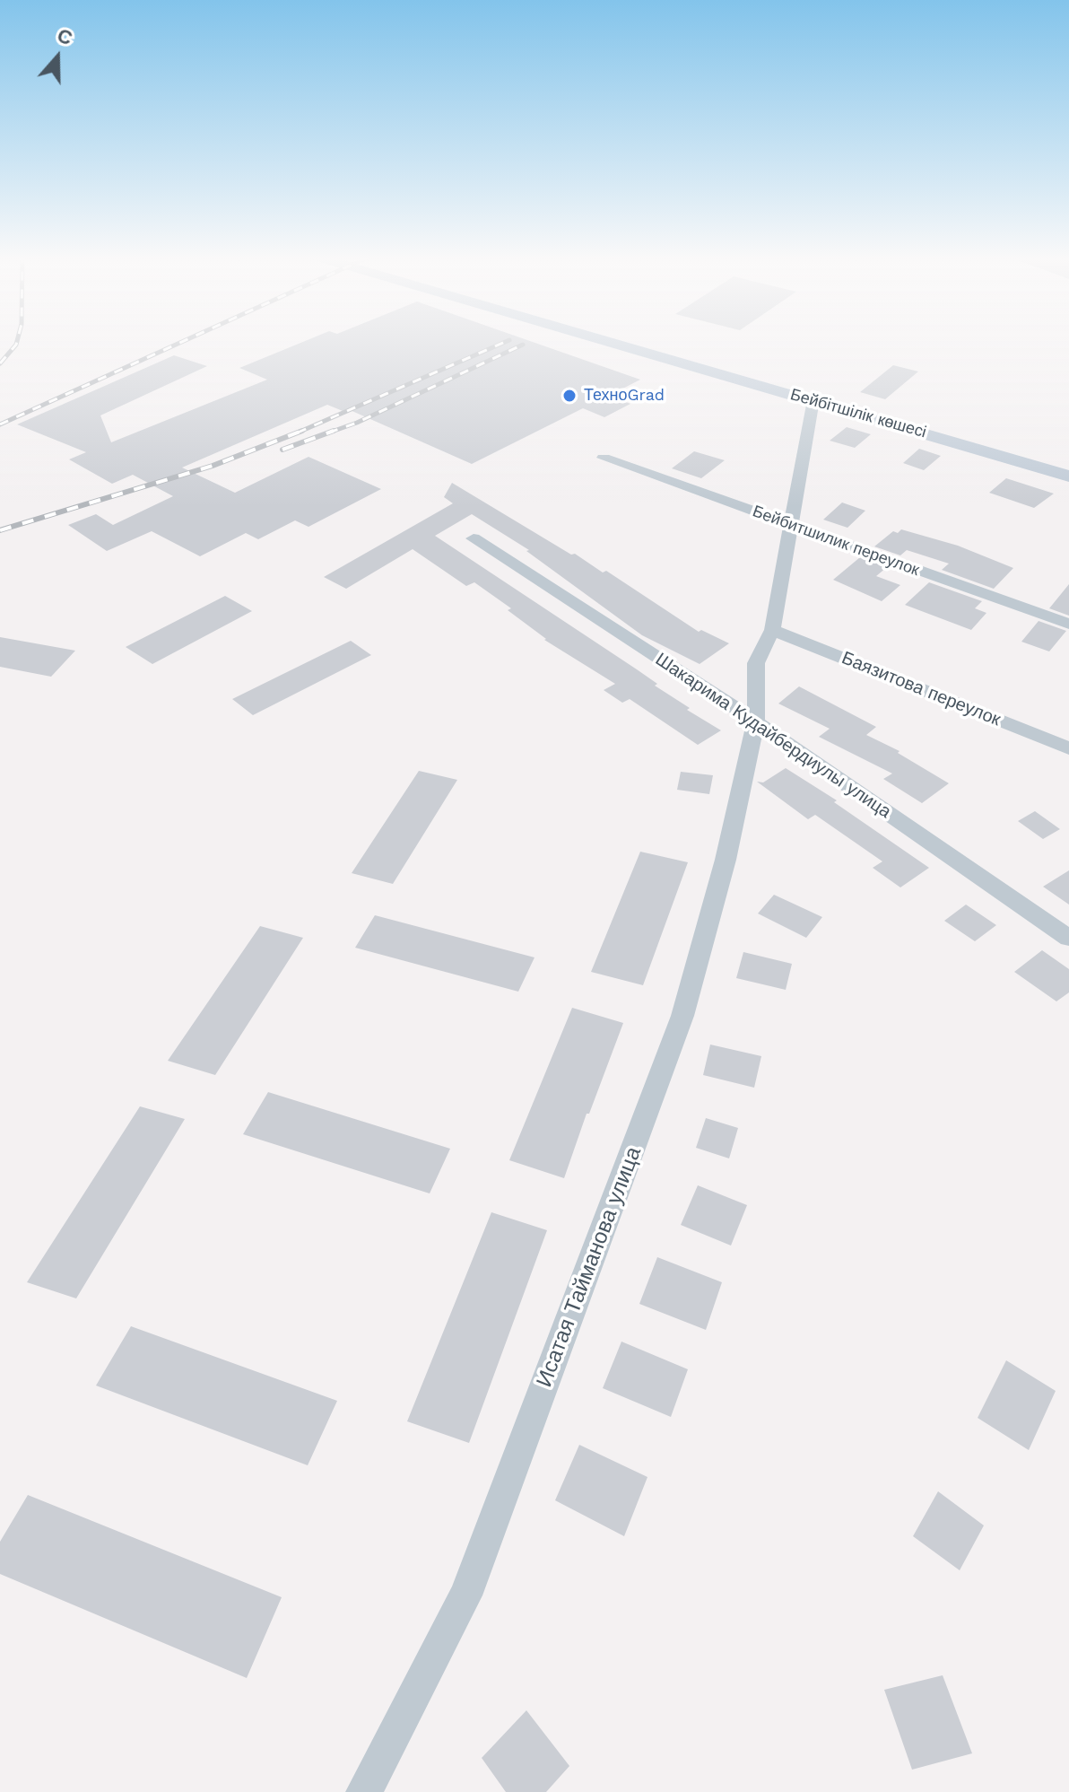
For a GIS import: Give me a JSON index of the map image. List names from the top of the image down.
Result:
{
  "streets": {
    "street": [
      "Бейбітшілік көшесі",
      "Бейбитшилик переулок",
      "Баязитова переулок",
      "Шакарима Кудайбердиулы улица",
      "Исатая Тайманова улица"
    ]
  },
  "crossings": [
    ["Бейбітшілік көшесі", "Исатая Тайманова улица"],
    ["Бейбитшилик переулок", "Исатая Тайманова улица"],
    ["Баязитова переулок", "Исатая Тайманова улица"],
    ["Шакарима Кудайбердиулы улица", "Исатая Тайманова улица"]
  ],
  "places": ["ТехноGrad"],
  "north": "top"
}
